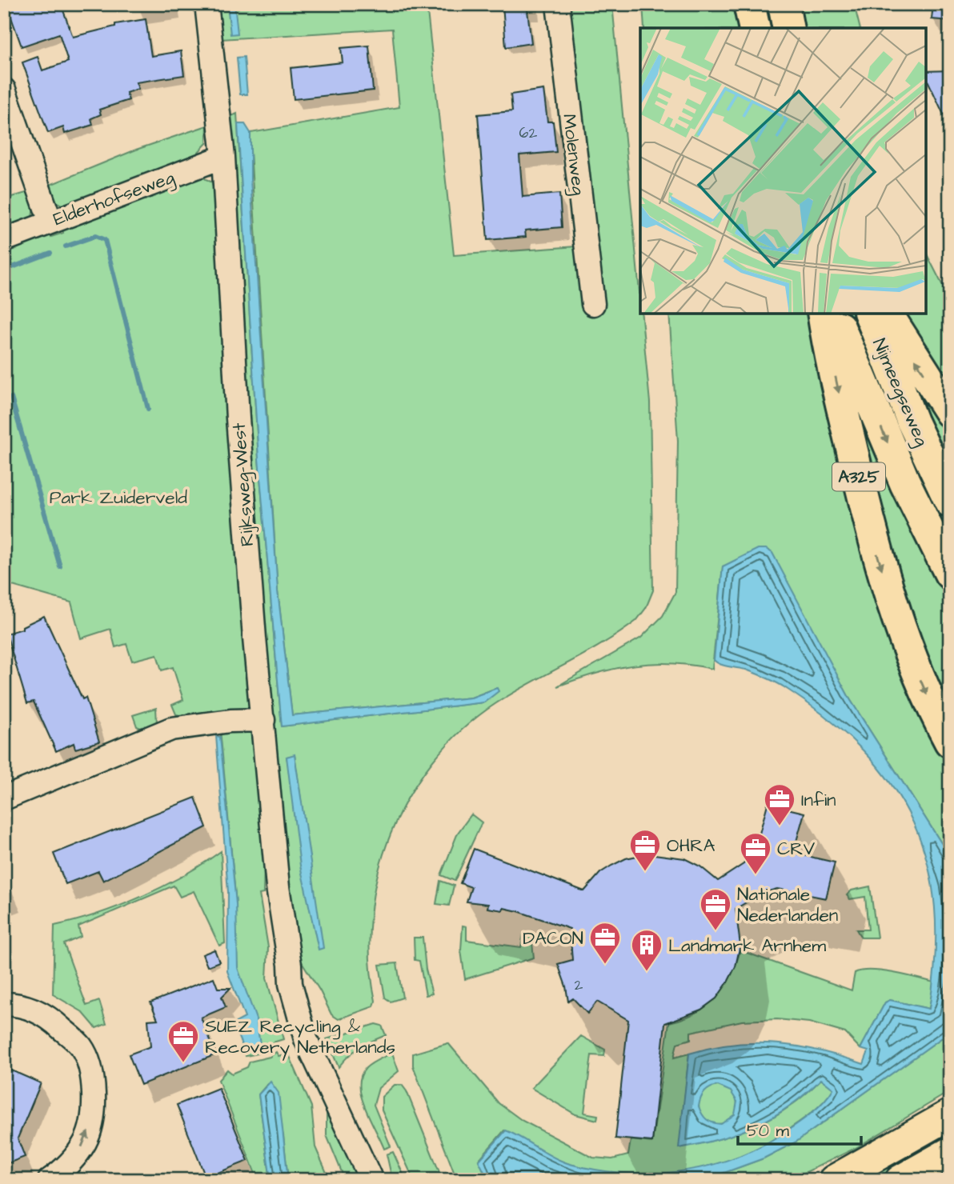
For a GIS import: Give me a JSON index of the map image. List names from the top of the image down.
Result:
{
  "streets": {
    "highway": ["Nijmeegseweg", "A325"],
    "street": ["Molenweg", "Elderhofseweg", "Rijksweg-West"]
  },
  "crossings": [
    ["Elderhofseweg", "Rijksweg-West"]
  ],
  "parks": ["Park Zuiderveld"],
  "places": {
    "office": [
      "Infin",
      "OHRA",
      "CRV",
      "Nationale Nederlanden",
      "DACON",
      "SUEZ Recycling & Recovery Netherlands"
    ],
    "building": ["Landmark Arnhem"]
  },
  "house_numbers": ["62", "2"],
  "scale_bar": "50 m"
}
